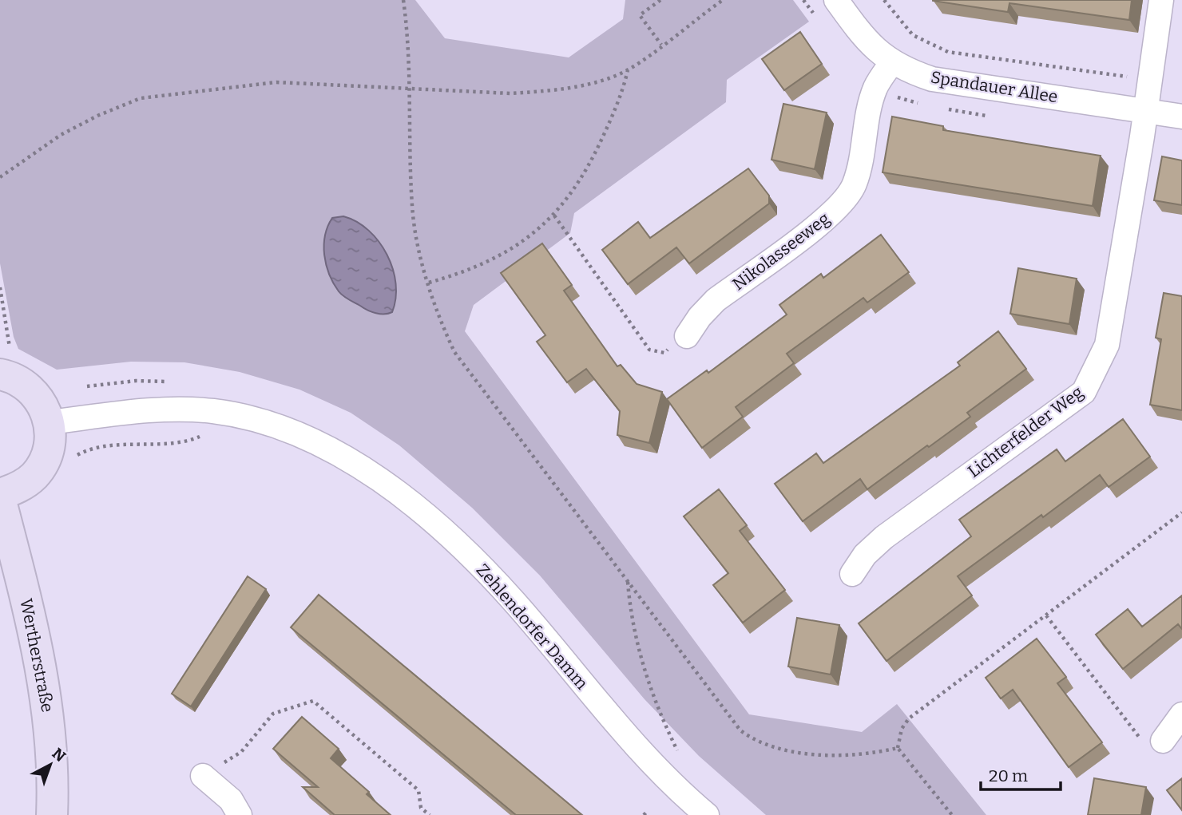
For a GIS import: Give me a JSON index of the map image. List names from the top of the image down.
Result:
{
  "streets": {
    "main road": ["Wertherstraße"],
    "street": [
      "Spandauer Allee",
      "Nikolasseeweg",
      "Lichterfelder Weg",
      "Zehlendorfer Damm"
    ]
  },
  "crossings": [
    ["Spandauer Allee", "Nikolasseeweg"],
    ["Spandauer Allee", "Lichterfelder Weg"]
  ],
  "scale_bar": "20 m",
  "north": "top right"
}
